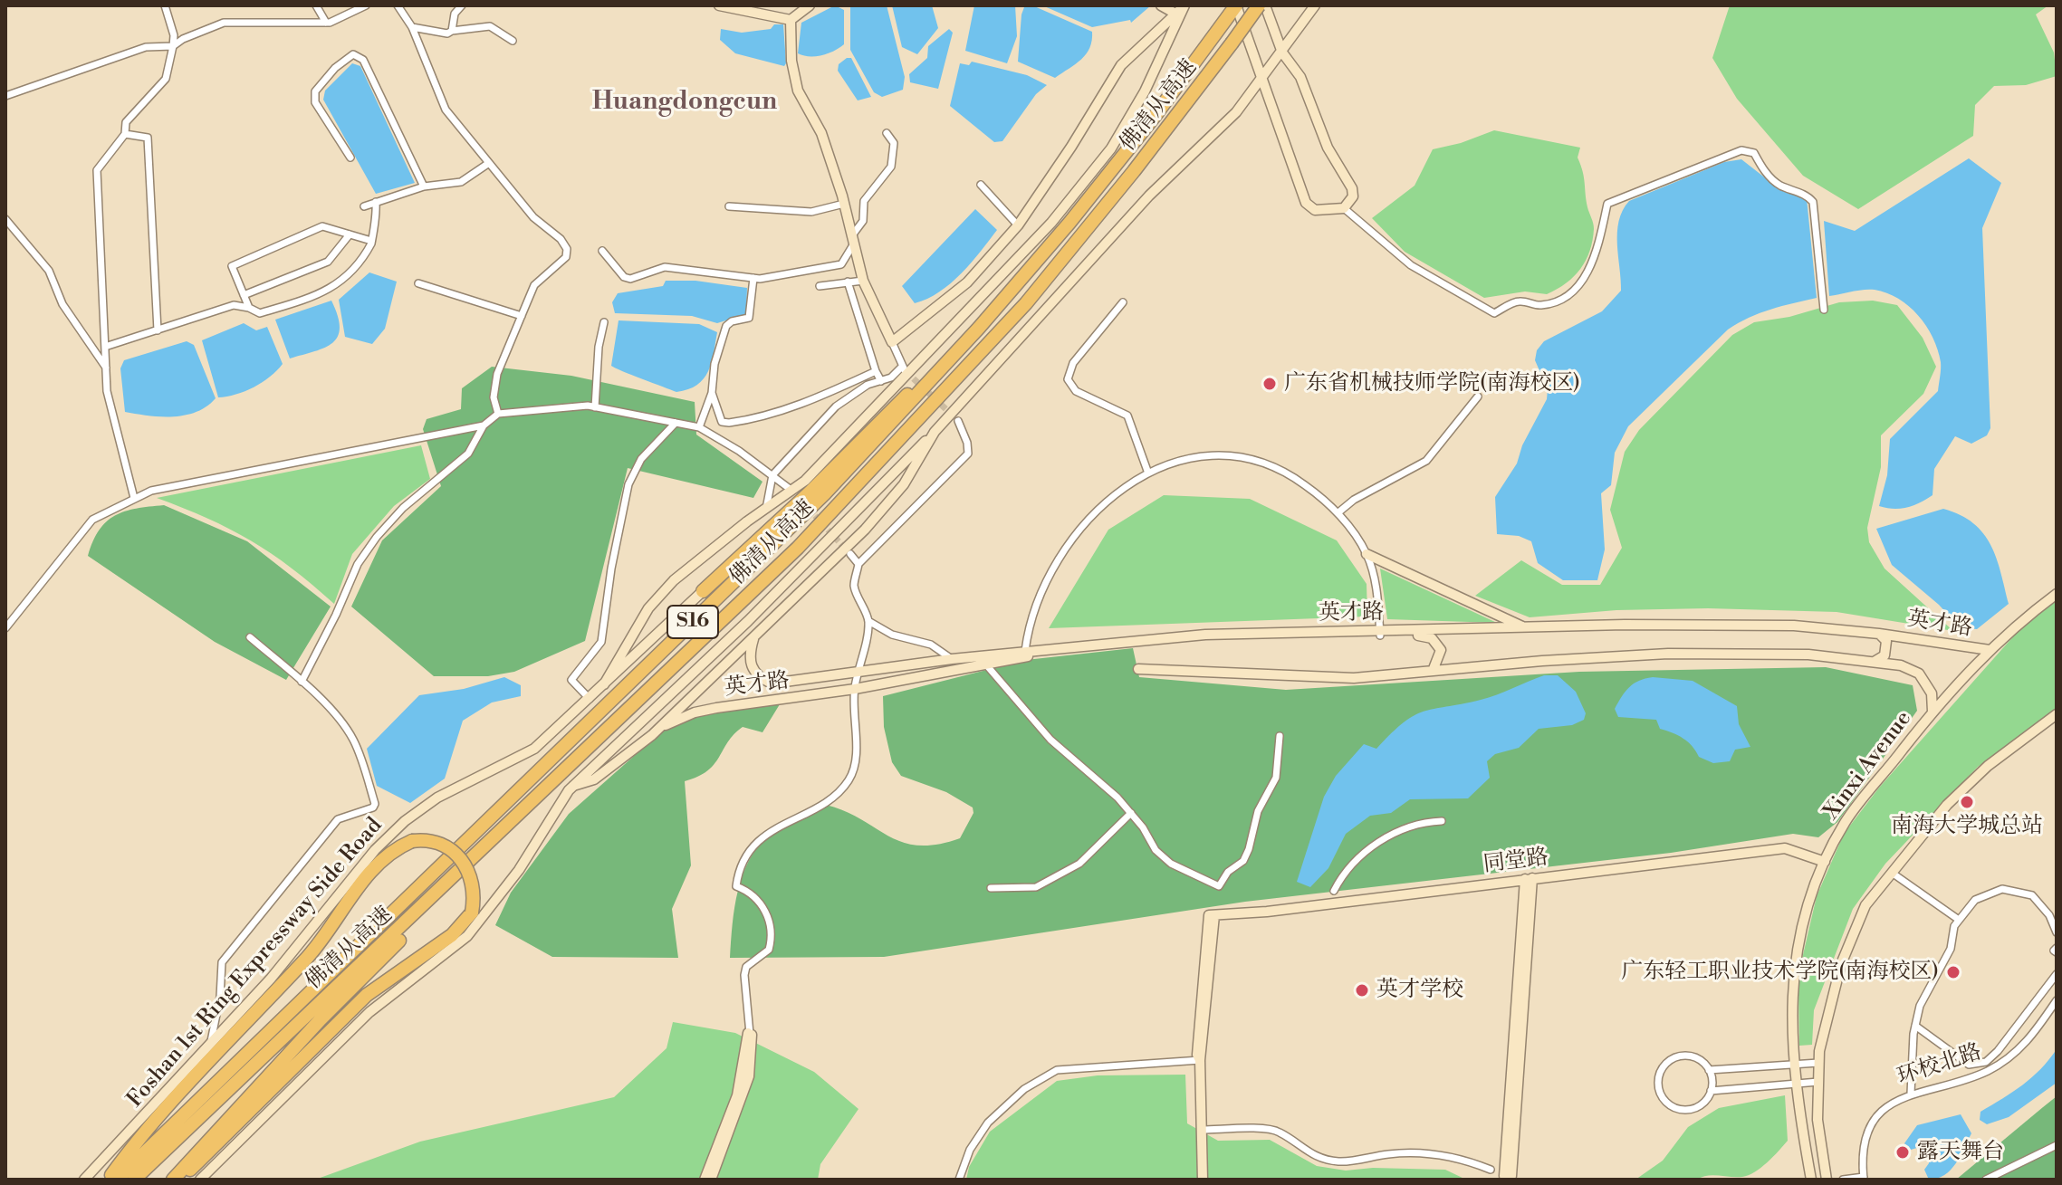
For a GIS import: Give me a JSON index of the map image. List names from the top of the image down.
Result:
{
  "streets": {
    "highway": ["佛清从高速", "S16"],
    "main road": [
      "英才路",
      "Xinxi Avenue",
      "同堂路",
      "Foshan 1st Ring Expressway Side Road"
    ],
    "street": ["环校北路"]
  },
  "crossings": [
    ["英才路", "Xinxi Avenue"],
    ["Xinxi Avenue", "同堂路"]
  ],
  "districts": ["Huangdongcun"],
  "places": [
    "广东省机械技师学院(南海校区)",
    "南海大学城总站",
    "广东轻工职业技术学院(南海校区)",
    "英才学校",
    "露天舞台"
  ]
}
